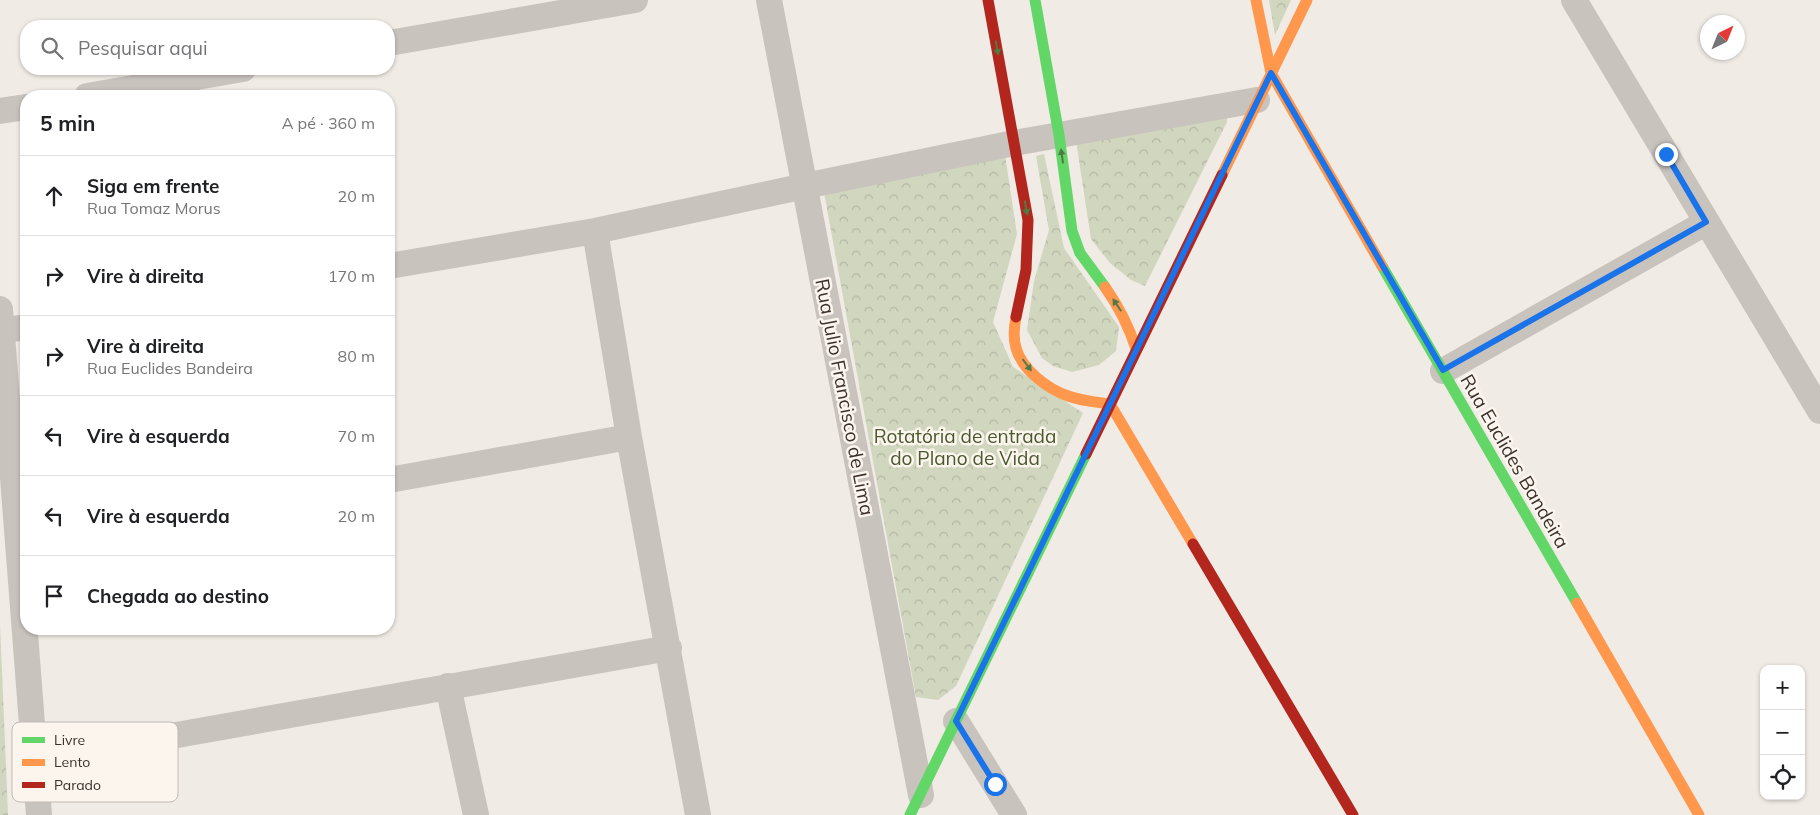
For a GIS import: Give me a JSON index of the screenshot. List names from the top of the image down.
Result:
{
  "streets": {
    "street": ["Rua Julio Francisco de Lima", "Rua Euclides Bandeira"]
  },
  "parks": ["Rotatória de entrada do Plano de Vida"],
  "legend": ["Livre", "Lento", "Parado"],
  "north": "top right",
  "page": {
    "search": "Pesquisar aqui",
    "heading": ["5 min", "A pé · 360 m"],
    "list": [
      ["Siga em frente", "Rua Tomaz Morus", "20 m"],
      ["Vire à direita", "170 m"],
      ["Vire à direita", "Rua Euclides Bandeira", "80 m"],
      ["Vire à esquerda", "70 m"],
      ["Vire à esquerda", "20 m"],
      "Chegada ao destino"
    ],
    "map_buttons": ["+", "−"]
  }
}
